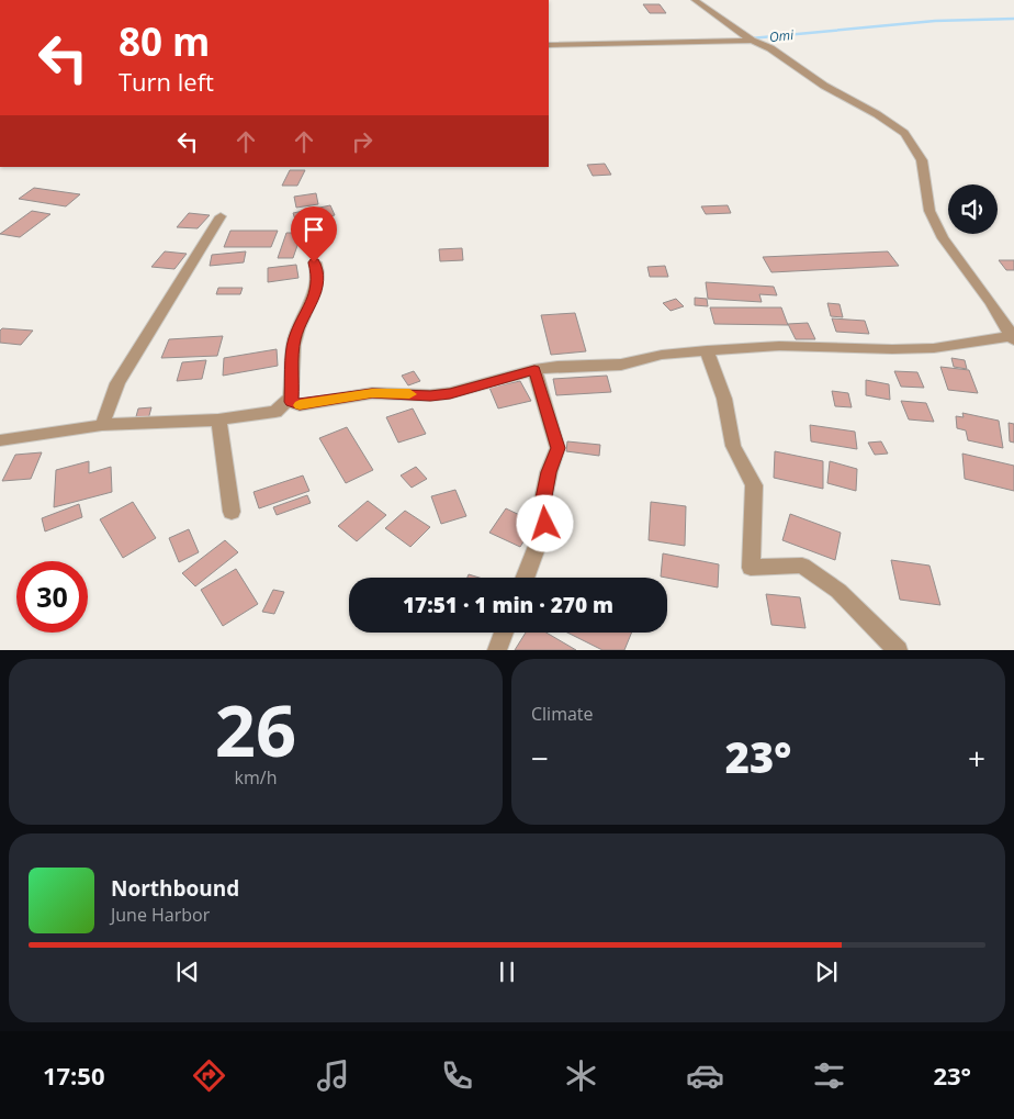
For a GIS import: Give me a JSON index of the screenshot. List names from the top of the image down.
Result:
{
  "water": ["Omi"],
  "page": {
    "turn": ["80 m", "Turn left"],
    "limit": "30",
    "trip": "17:51 · 1 min · 270 m",
    "tile": [
      ["26", "km/h"],
      "Climate"
    ],
    "heat": ["−", "23°", "+"],
    "song": ["Northbound", "June Harbor"],
    "tabs": ["17:50", "23°"]
  }
}
